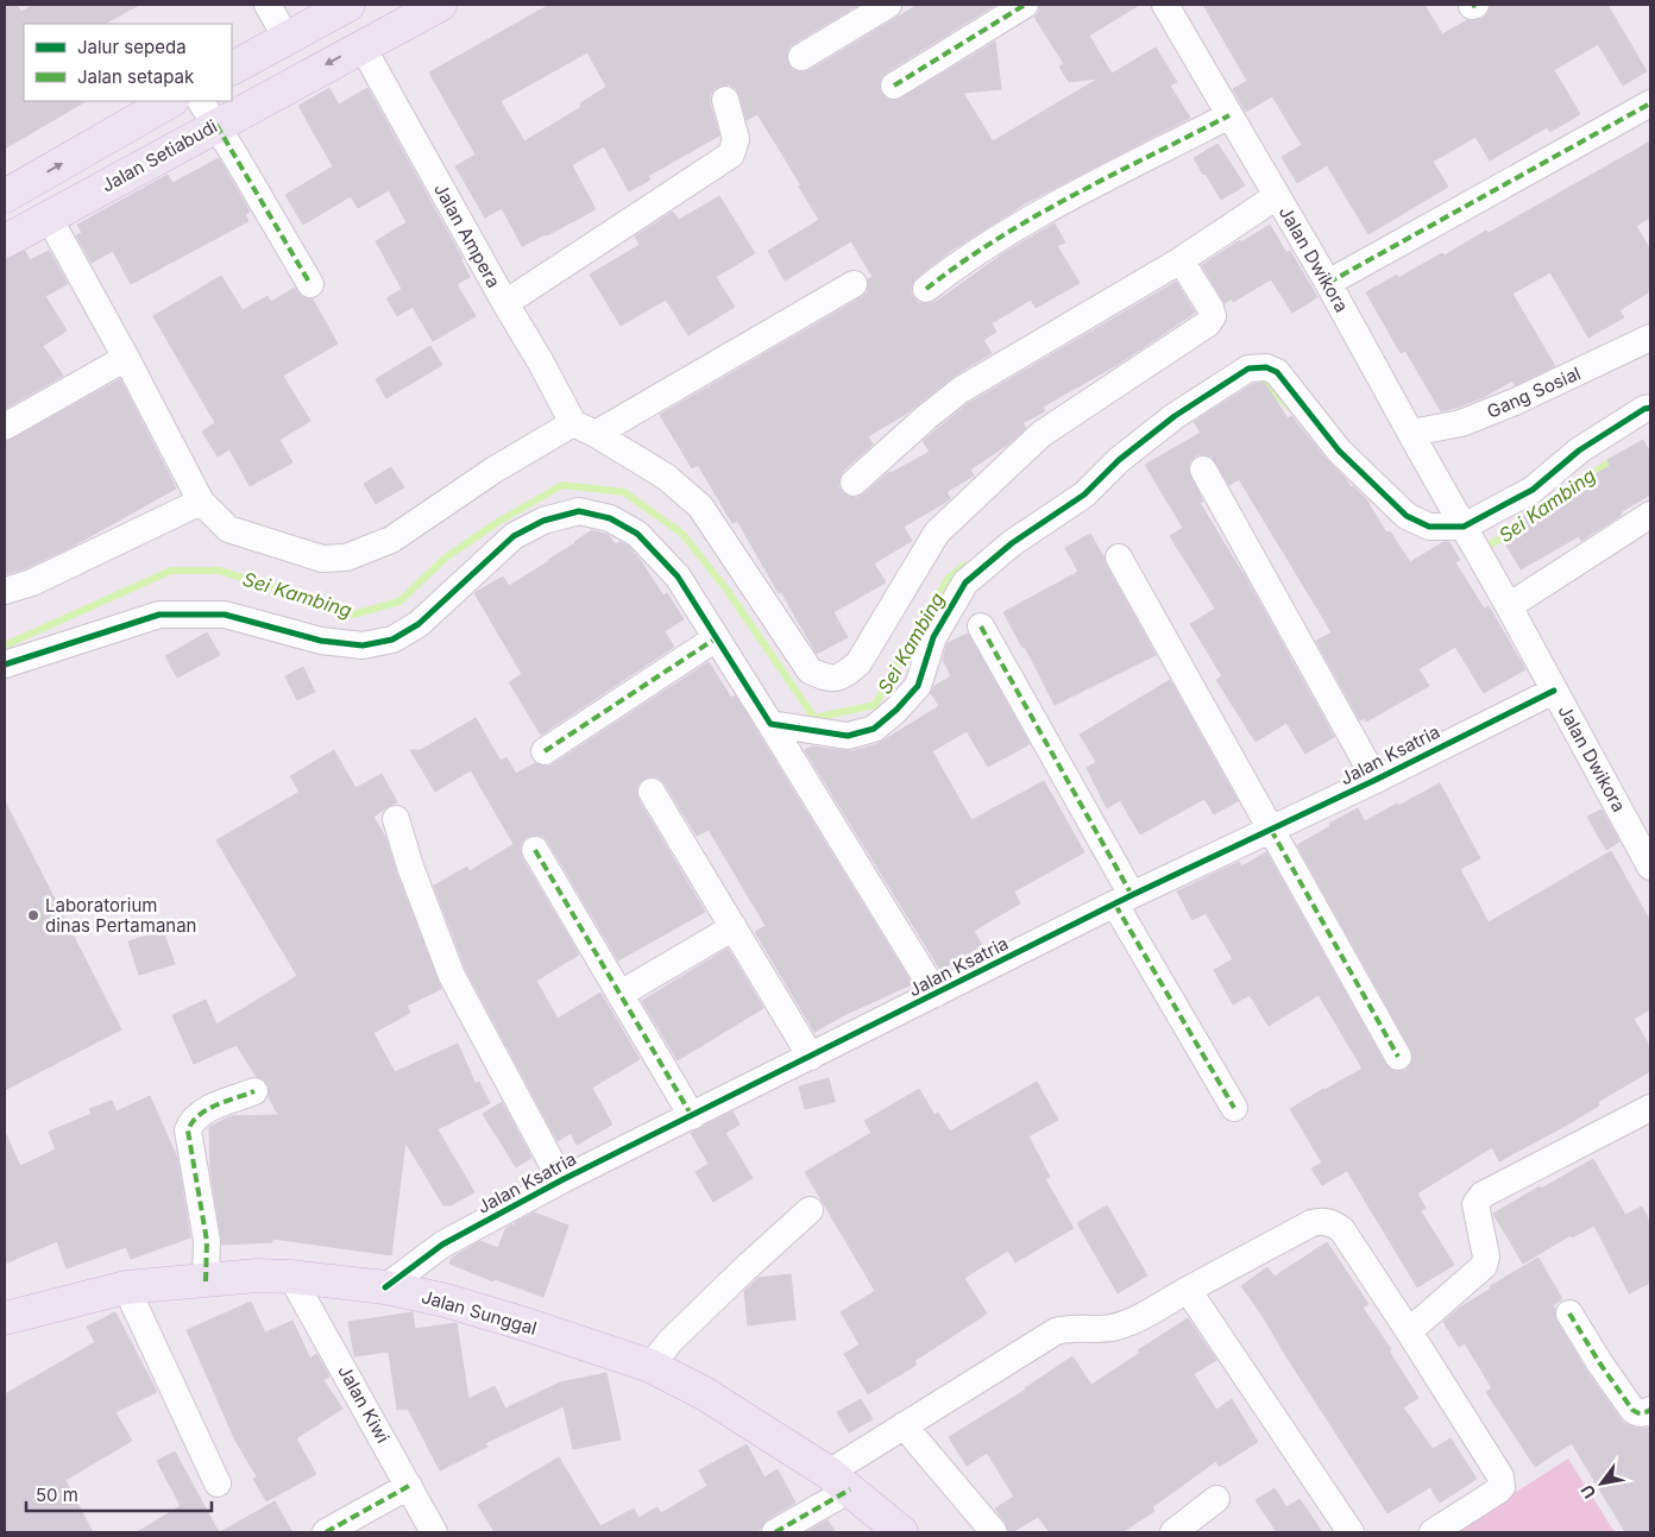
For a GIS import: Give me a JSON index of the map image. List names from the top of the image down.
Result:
{
  "streets": {
    "main road": ["Jalan Setiabudi", "Jalan Sunggal"],
    "street": [
      "Jalan Ampera",
      "Jalan Dwikora",
      "Gang Sosial",
      "Jalan Ksatria",
      "Jalan Kiwi"
    ]
  },
  "crossings": [
    ["Jalan Setiabudi", "Jalan Ampera"],
    ["Jalan Dwikora", "Gang Sosial"],
    ["Jalan Dwikora", "Jalan Ksatria"],
    ["Jalan Ksatria", "Jalan Sunggal"],
    ["Jalan Sunggal", "Jalan Kiwi"]
  ],
  "water": ["Sei Kambing"],
  "places": ["Laboratorium dinas Pertamanan"],
  "legend": ["Jalur sepeda", "Jalan setapak"],
  "scale_bar": "50 m",
  "north": "bottom left"
}
